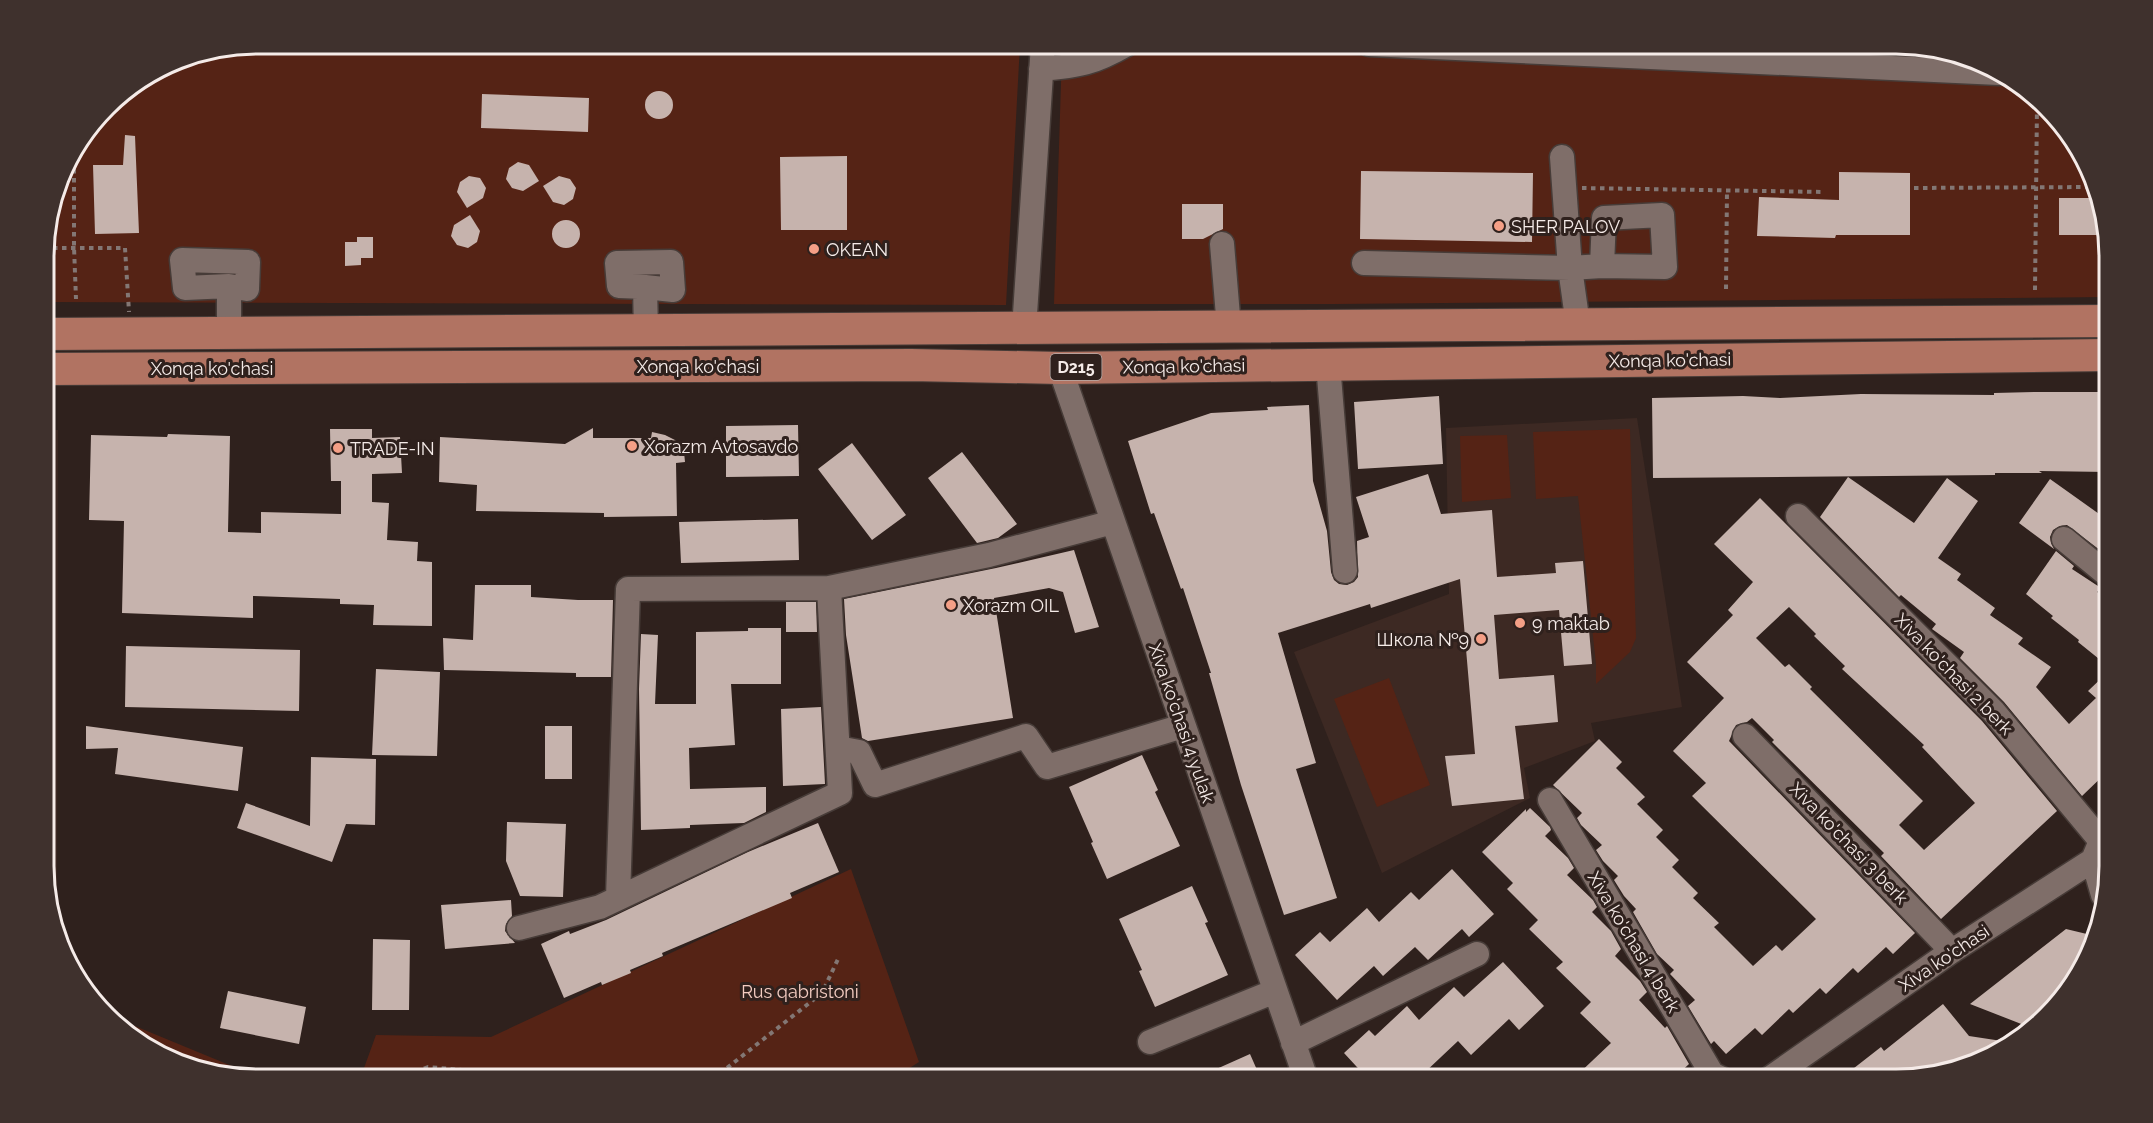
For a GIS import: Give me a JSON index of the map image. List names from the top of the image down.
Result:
{
  "streets": {
    "main road": ["Xonqa ko'chasi", "D215"],
    "street": [
      "Xiva ko'chasi 2 berk",
      "Xiva ko'chasi 4 yulak",
      "Xiva ko'chasi 3 berk",
      "Xiva ko'chasi 4 berk",
      "Xiva ko'chasi"
    ]
  },
  "crossings": [
    ["Xonqa ko'chasi", "Xiva ko'chasi 4 yulak"],
    ["Xiva ko'chasi 3 berk", "Xiva ko'chasi"]
  ],
  "parks": ["Rus qabristoni"],
  "places": [
    "SHER PALOV",
    "OKEAN",
    "Xorazm Avtosavdo",
    "TRADE-IN",
    "Xorazm OIL",
    "9 maktab",
    "Школа №9"
  ]
}
